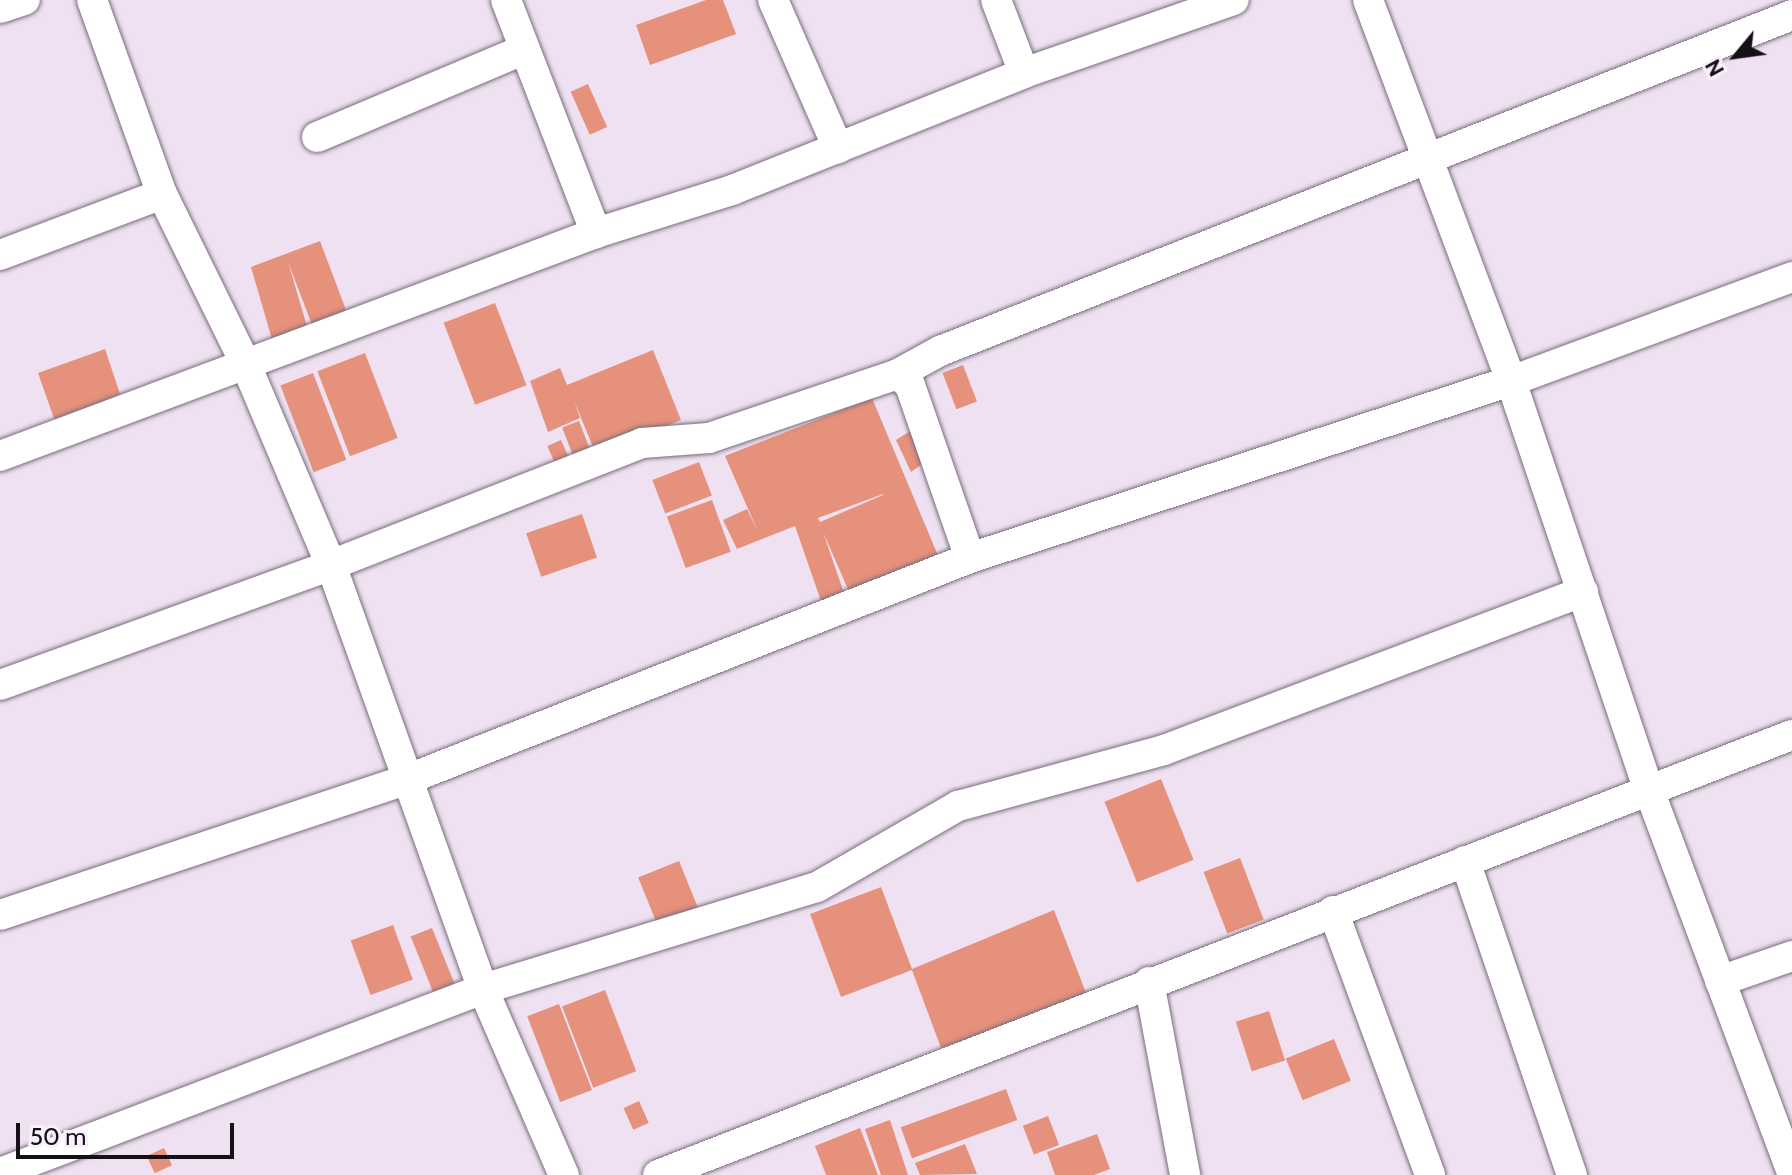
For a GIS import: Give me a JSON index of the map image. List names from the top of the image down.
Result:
{
  "scale_bar": "50 m",
  "north": "bottom left"
}
